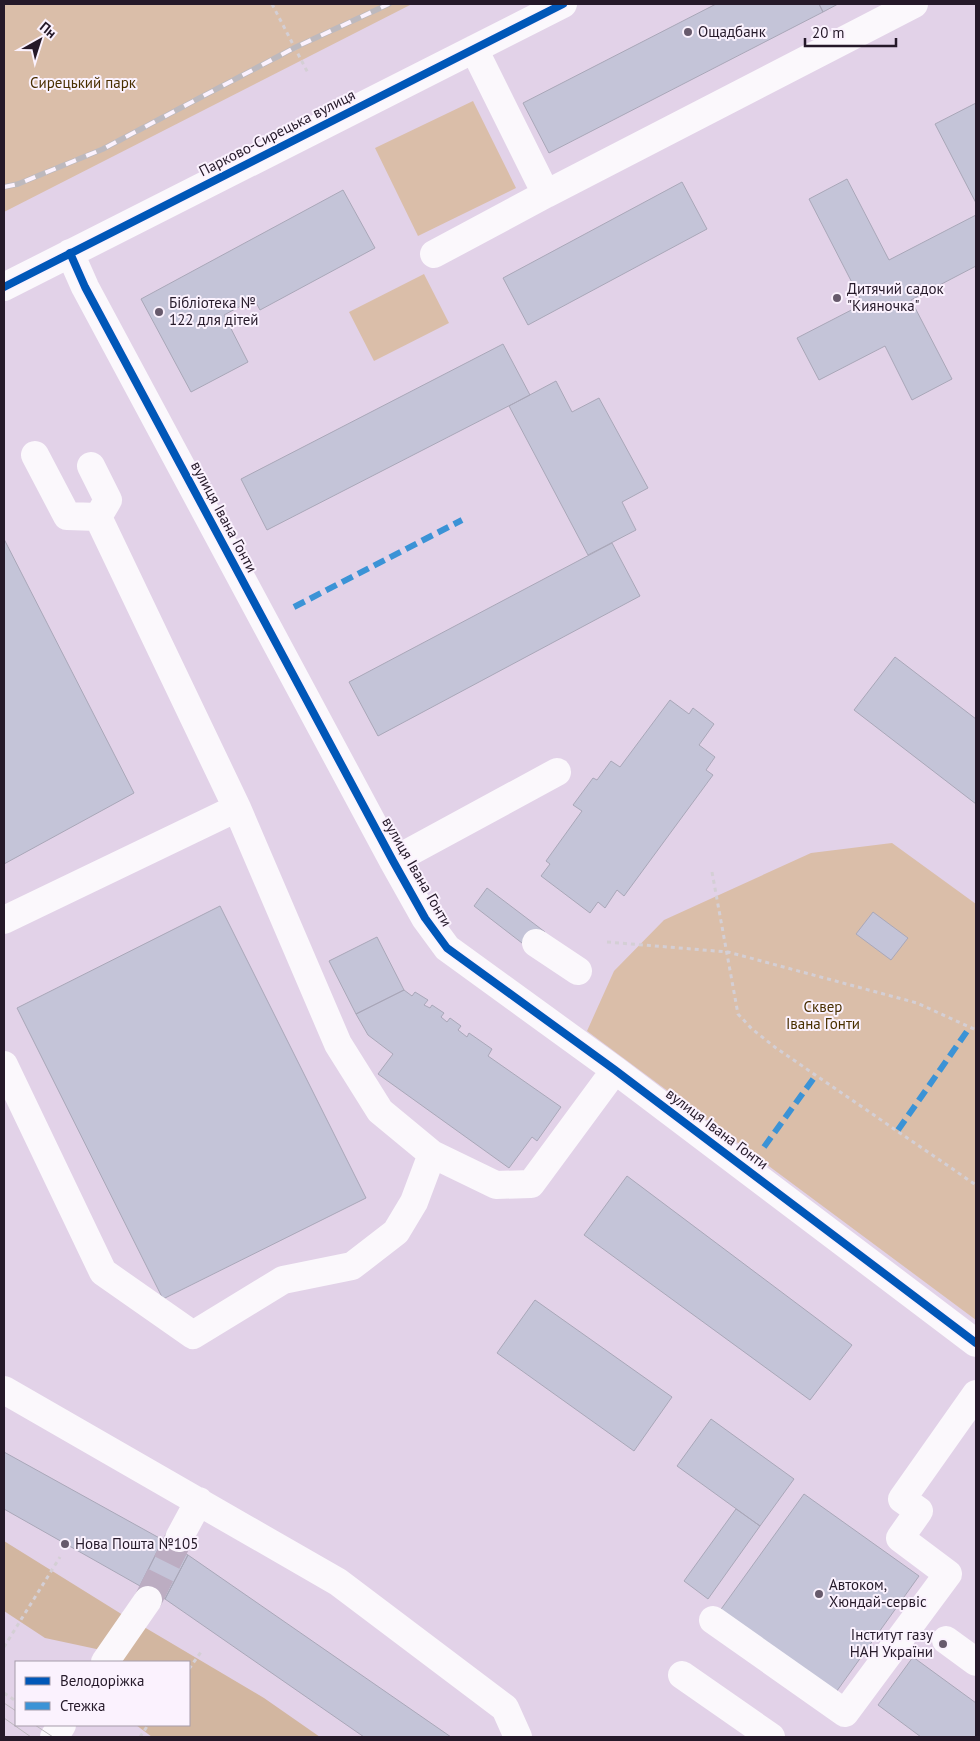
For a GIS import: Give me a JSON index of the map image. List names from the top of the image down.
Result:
{
  "streets": {
    "street": ["Парково-Сирецька вулиця", "вулиця Івана Гонти"]
  },
  "crossings": [
    ["Парково-Сирецька вулиця", "вулиця Івана Гонти"]
  ],
  "parks": ["Сирецький парк", "Сквер Івана Гонти"],
  "places": [
    "Ощадбанк",
    "Дитячий садок \"Кияночка\"",
    "Бібліотека № 122 для дітей",
    "Нова Пошта №105",
    "Автоком, Хюндай-сервіс",
    "Інститут газу НАН України"
  ],
  "legend": ["Велодоріжка", "Стежка"],
  "scale_bar": "20 m",
  "north": "top right"
}
